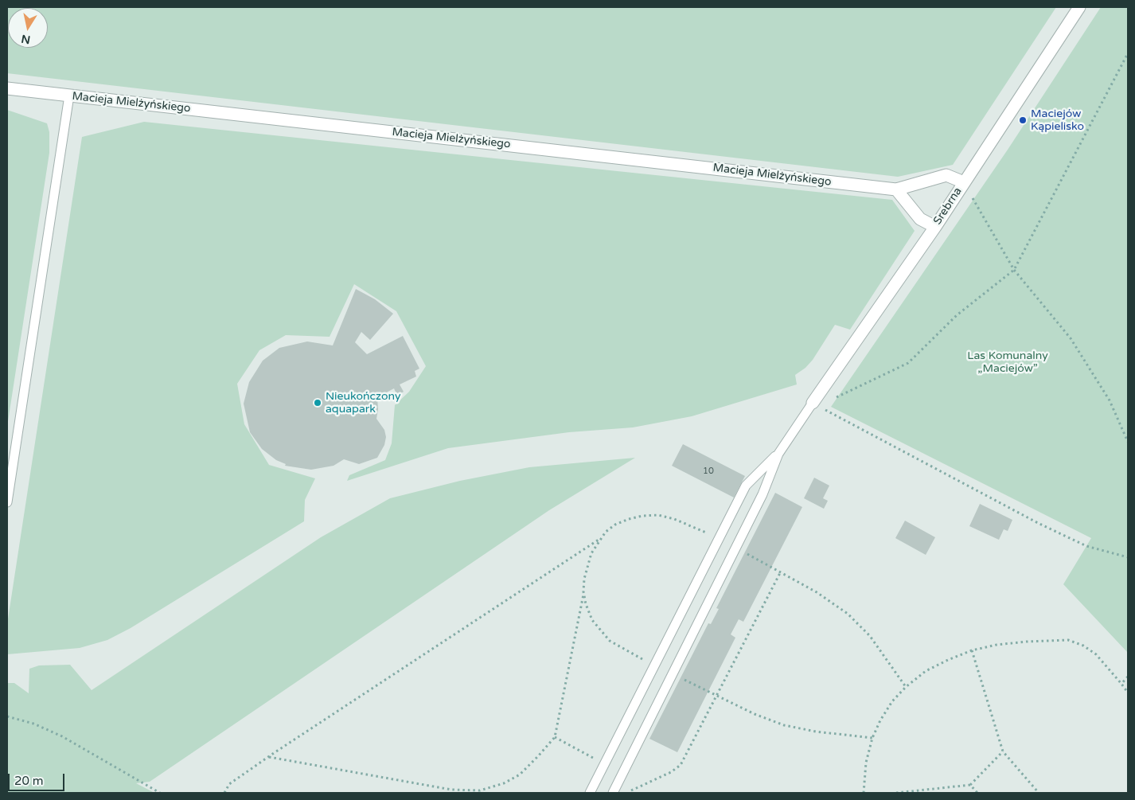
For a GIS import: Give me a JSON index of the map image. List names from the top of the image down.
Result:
{
  "streets": {
    "street": ["Macieja Mielżyńskiego", "Srebrna"]
  },
  "crossings": [
    ["Macieja Mielżyńskiego", "Srebrna"]
  ],
  "parks": ["Las Komunalny „Maciejów”"],
  "places": ["Maciejów Kąpielisko", "Nieukończony aquapark"],
  "house_numbers": ["10"],
  "scale_bar": "20 m",
  "north": "bottom"
}
